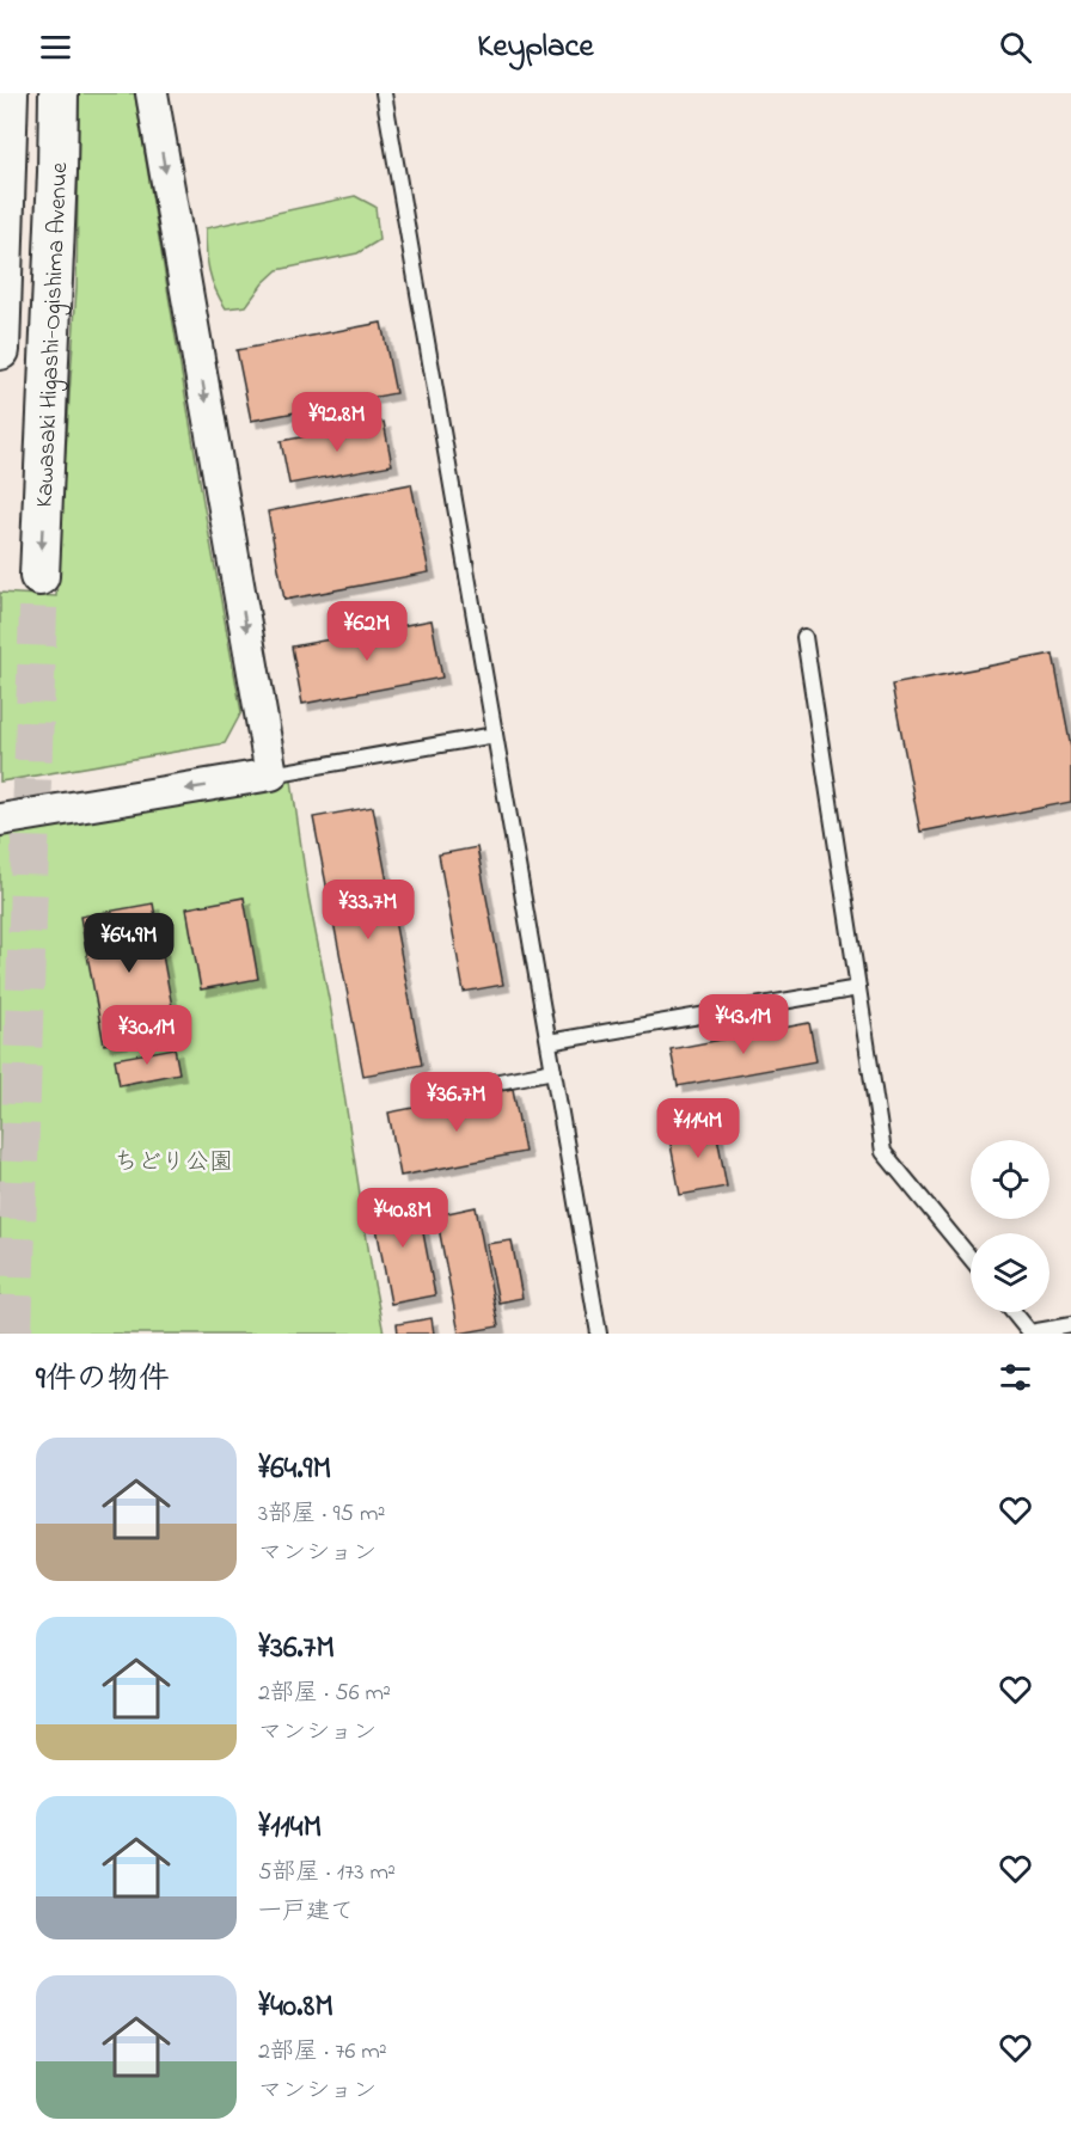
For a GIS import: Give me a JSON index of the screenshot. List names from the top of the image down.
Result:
{
  "streets": {
    "street": ["Kawasaki Higashi-Ogishima Avenue"]
  },
  "parks": ["ちどり公園"],
  "page": {
    "header": "Keyplace",
    "price": [
      "¥92.8M",
      "¥62M",
      "¥33.7M",
      "¥64.9M",
      "¥43.1M",
      "¥30.1M",
      "¥36.7M",
      "¥114M",
      "¥40.8M"
    ],
    "heading": "9件の物件",
    "list": [
      {
        "name": "¥64.9M",
        "note": "3部屋 · 95 m² · マンション"
      },
      {
        "name": "¥36.7M",
        "note": "2部屋 · 56 m² · マンション"
      },
      {
        "name": "¥114M",
        "note": "5部屋 · 173 m² · 一戸建て"
      },
      {
        "name": "¥40.8M",
        "note": "2部屋 · 76 m² · マンション"
      }
    ]
  }
}
